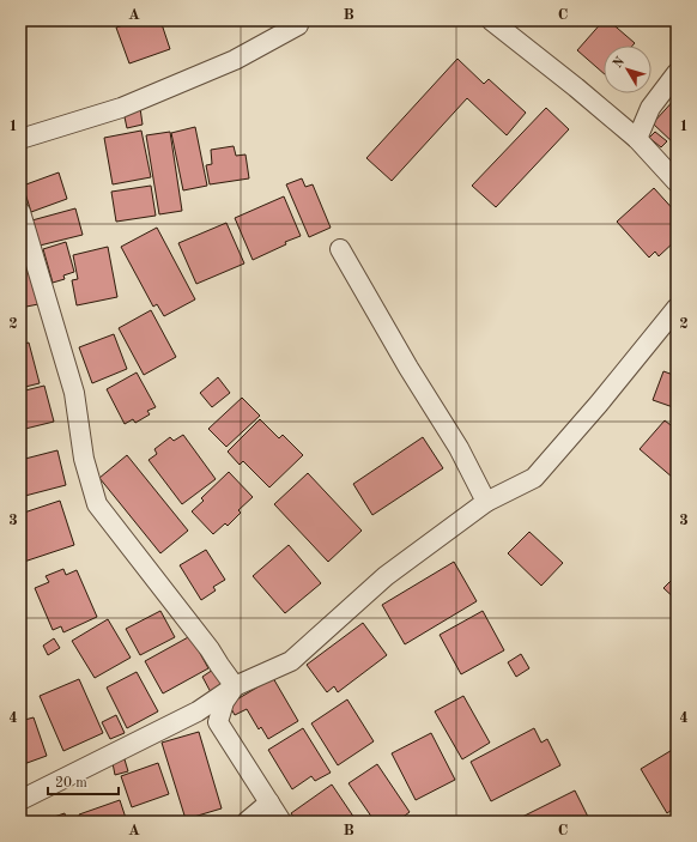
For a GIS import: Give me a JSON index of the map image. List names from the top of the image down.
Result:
{
  "scale_bar": "20 m",
  "north": "top left",
  "grid": {
    "columns": ["A", "B", "C"],
    "rows": [
      "1",
      "2",
      "3",
      "4"
    ]
  }
}
